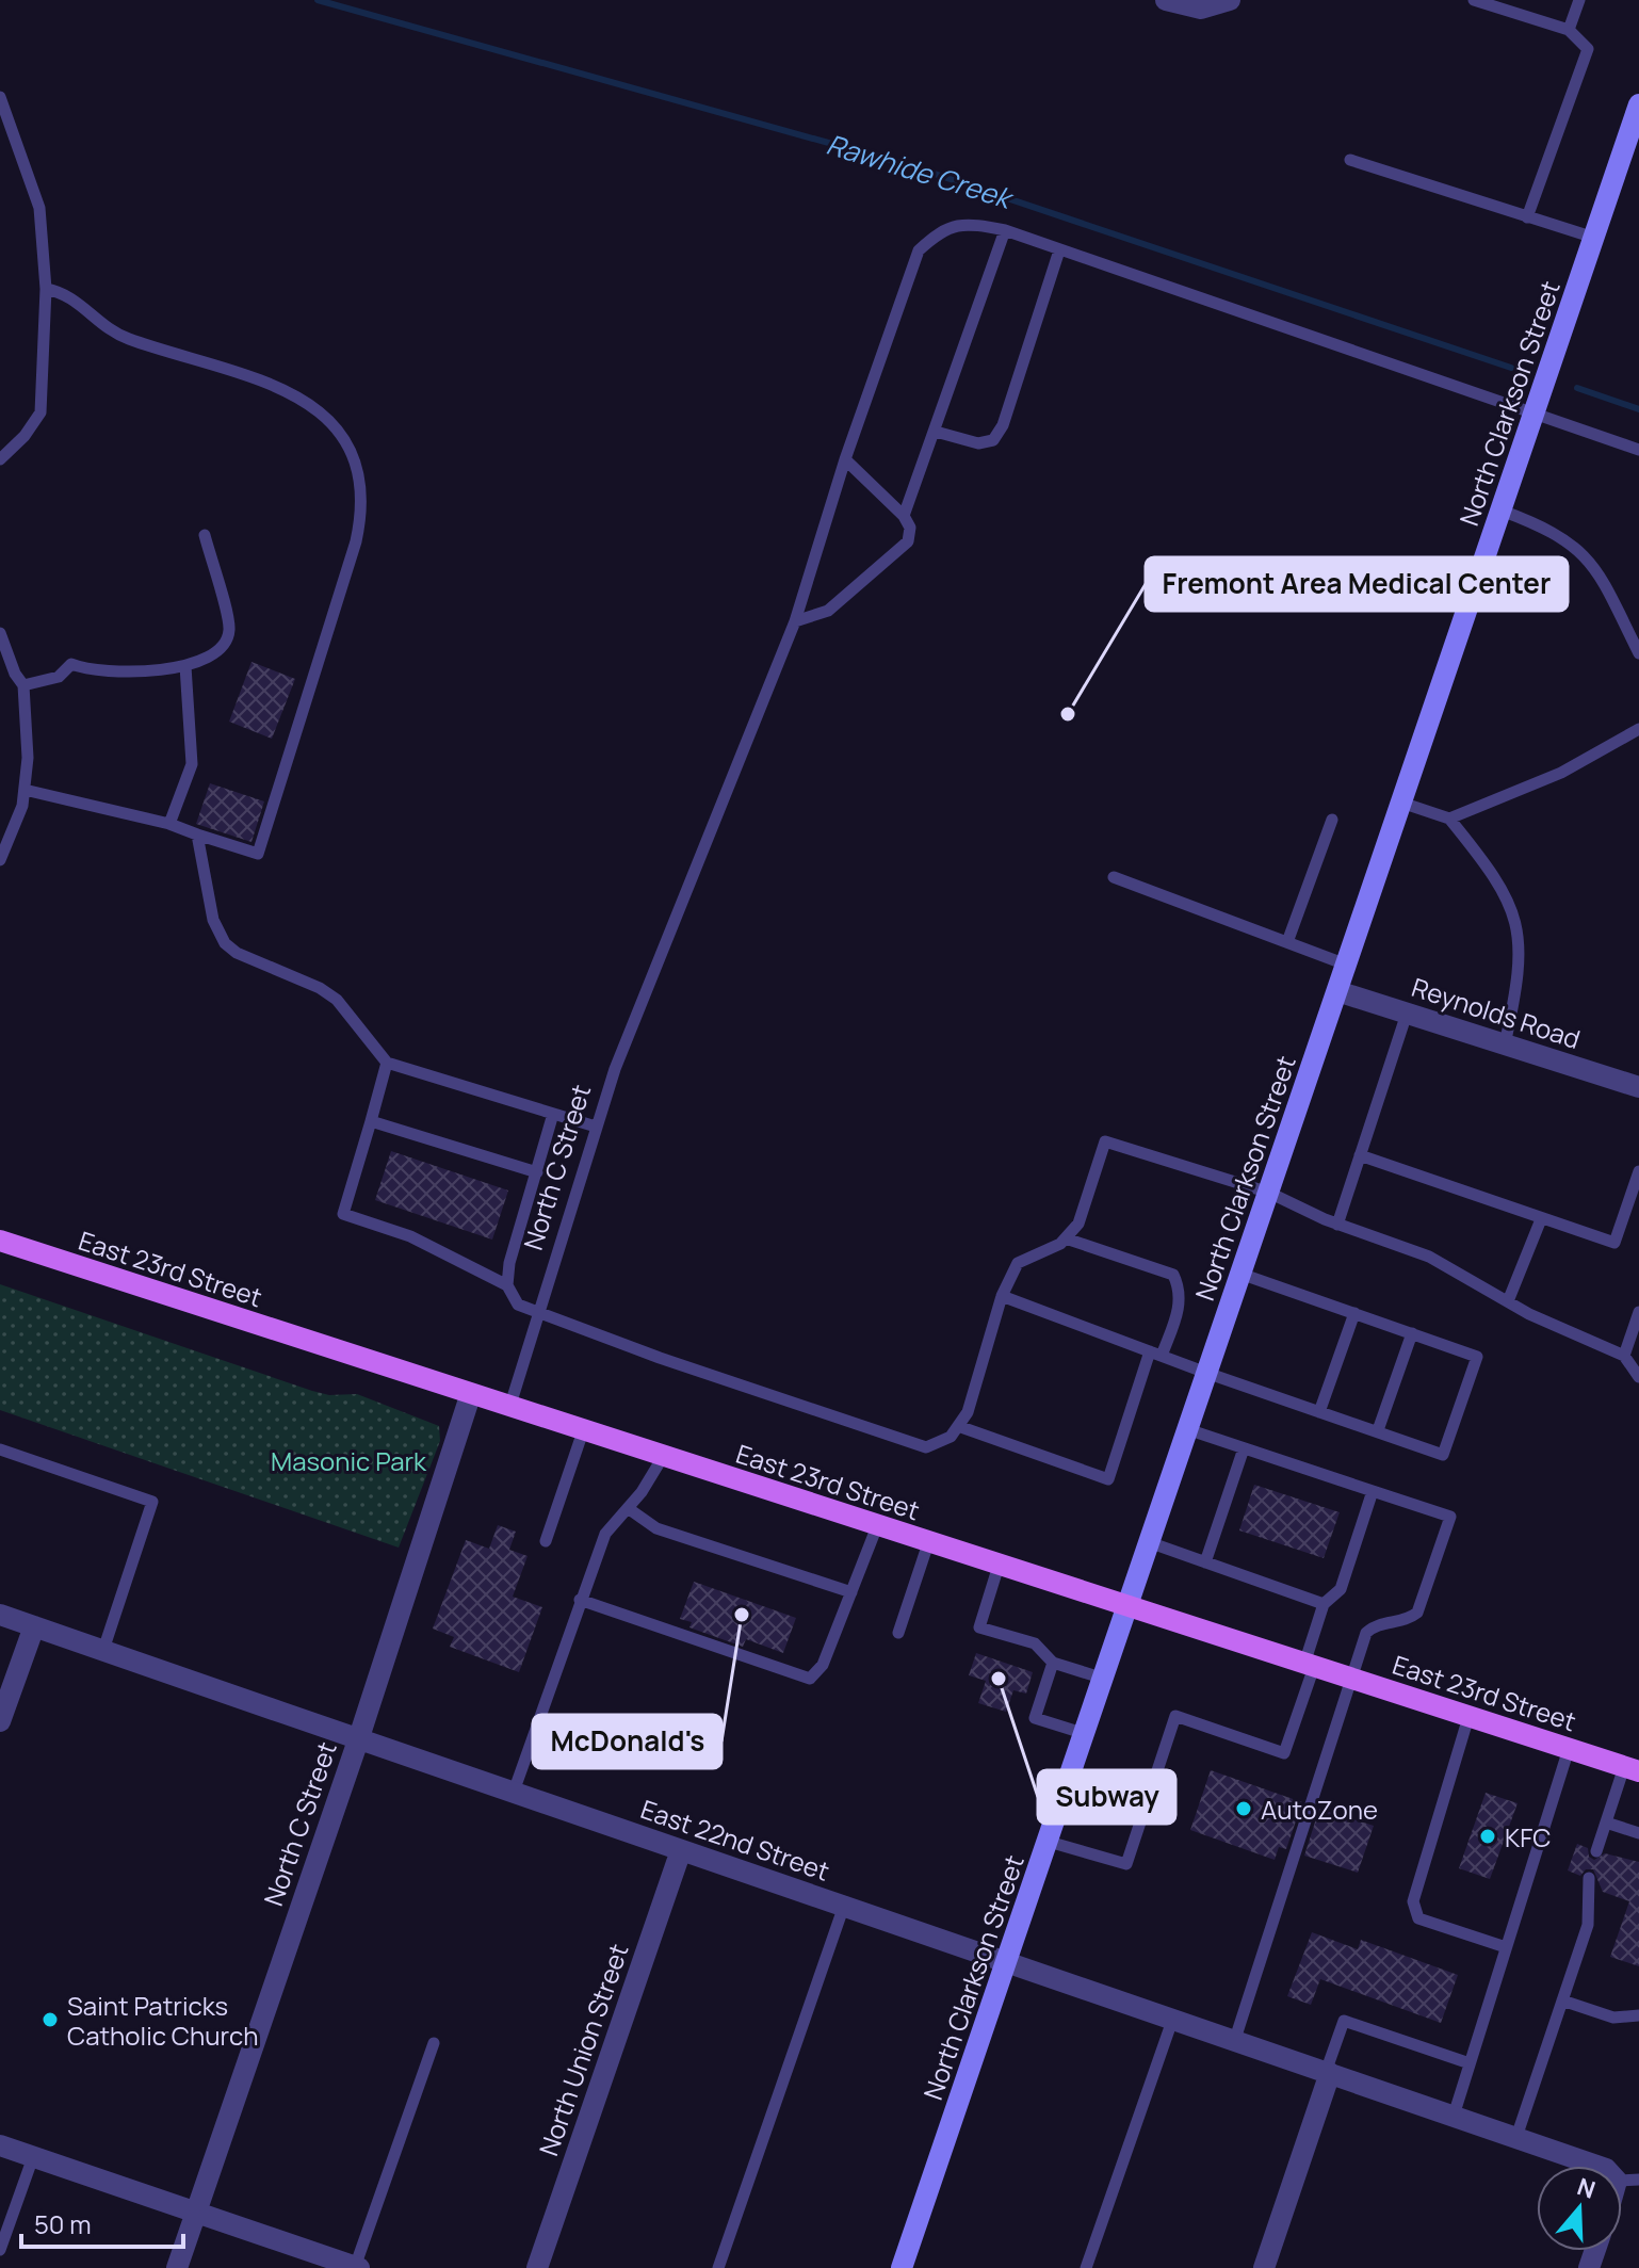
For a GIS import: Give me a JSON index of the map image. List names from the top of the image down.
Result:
{
  "streets": {
    "main road": ["East 23rd Street"],
    "street": [
      "North Clarkson Street",
      "Reynolds Road",
      "North C Street",
      "East 22nd Street",
      "North Union Street"
    ]
  },
  "crossings": [
    ["North Clarkson Street", "Reynolds Road"],
    ["North Clarkson Street", "North C Street"],
    ["North Clarkson Street", "East 23rd Street"],
    ["North Clarkson Street", "East 22nd Street"],
    ["North C Street", "East 23rd Street"],
    ["North C Street", "East 22nd Street"],
    ["East 22nd Street", "North Union Street"]
  ],
  "water": ["Rawhide Creek"],
  "parks": ["Masonic Park"],
  "places": [
    "Fremont Area Medical Center",
    "McDonald's",
    "Subway",
    "AutoZone",
    "KFC",
    "Saint Patricks Catholic Church"
  ],
  "scale_bar": "50 m",
  "north": "top"
}
